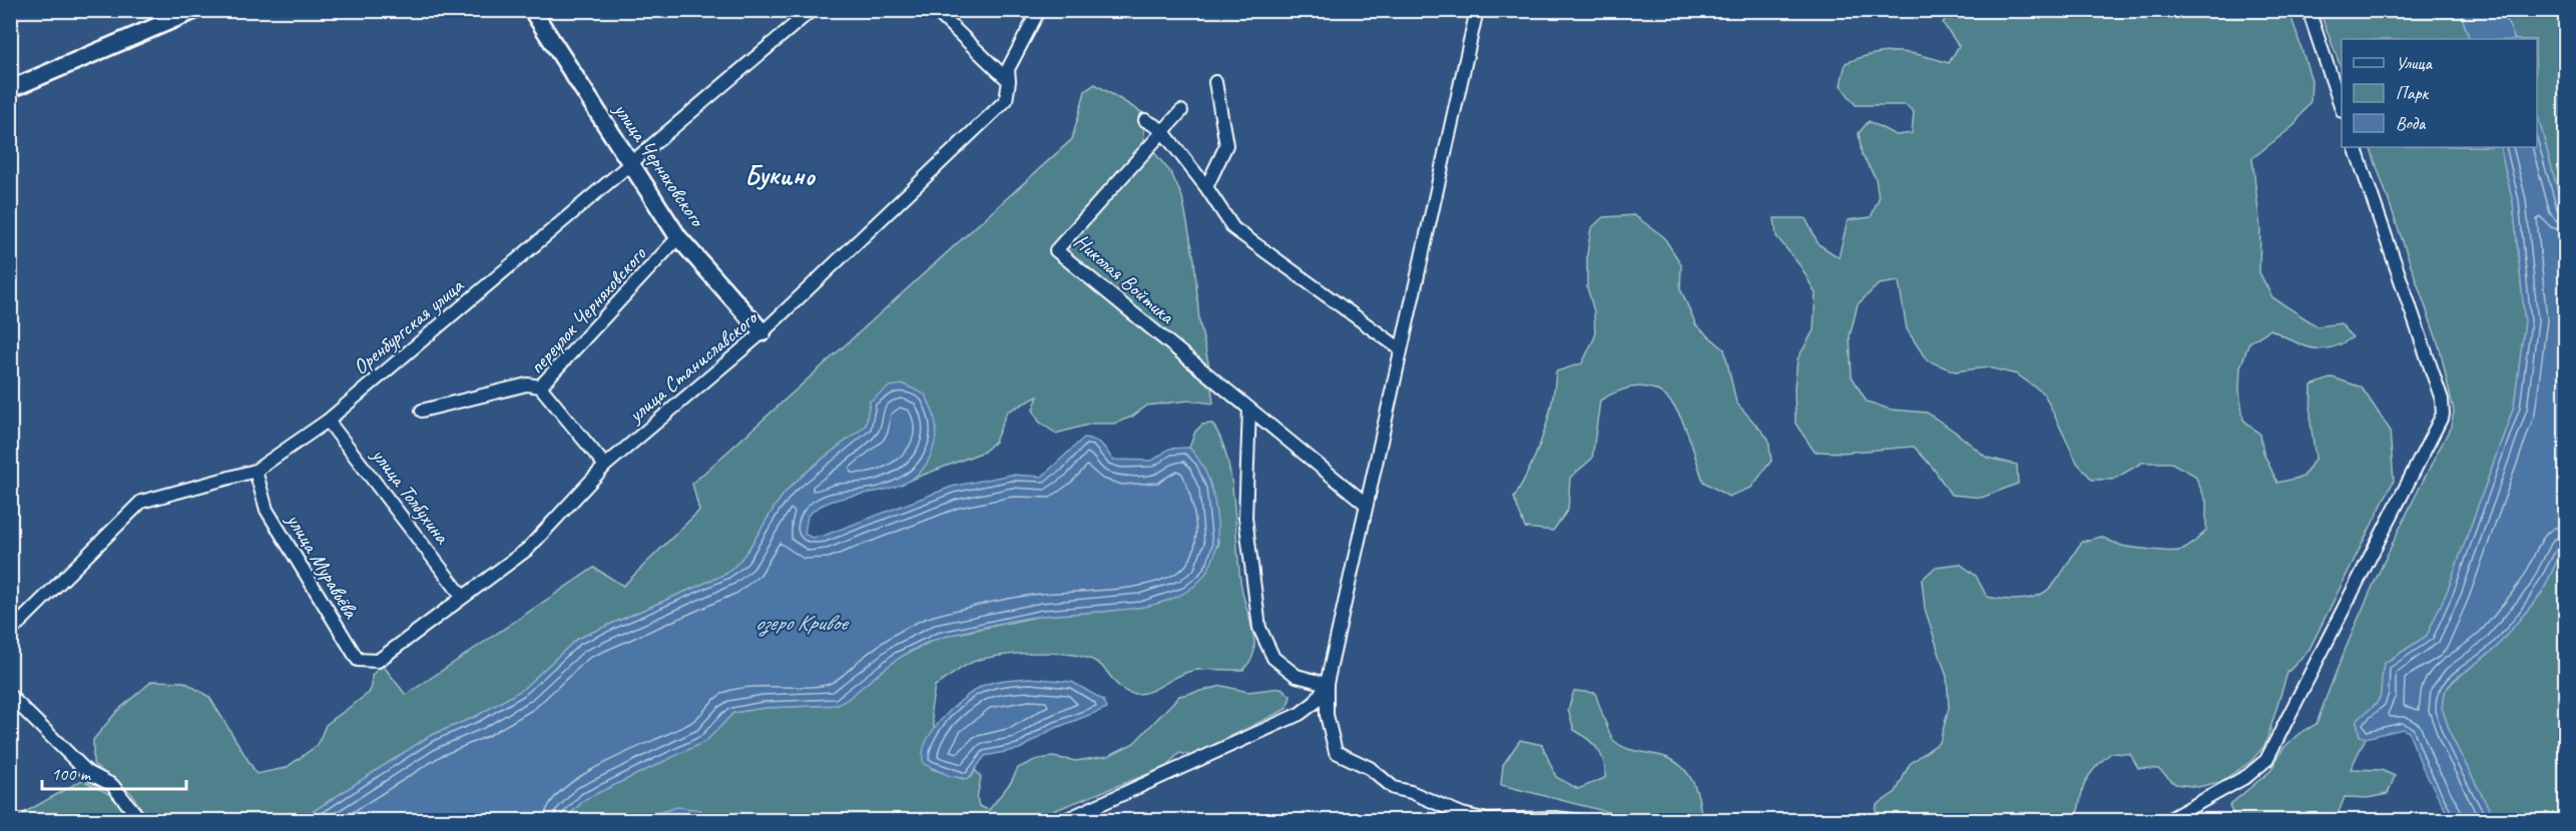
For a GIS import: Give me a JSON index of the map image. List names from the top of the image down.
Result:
{
  "streets": {
    "street": [
      "улица Черняховского",
      "Николая Войтика",
      "переулок Черняховского",
      "Оренбургская улица",
      "улица Станиславского",
      "улица Толбухина",
      "улица Муравьёва"
    ]
  },
  "crossings": [
    ["улица Черняховского", "переулок Черняховского"],
    ["улица Черняховского", "Оренбургская улица"],
    ["улица Черняховского", "улица Станиславского"],
    ["переулок Черняховского", "улица Станиславского"],
    ["Оренбургская улица", "улица Толбухина"],
    ["Оренбургская улица", "улица Муравьёва"],
    ["улица Станиславского", "улица Толбухина"],
    ["улица Станиславского", "улица Муравьёва"]
  ],
  "districts": ["Букино"],
  "water": ["озеро Кривое"],
  "legend": ["Улица", "Парк", "Вода"],
  "scale_bar": "100 m"
}
